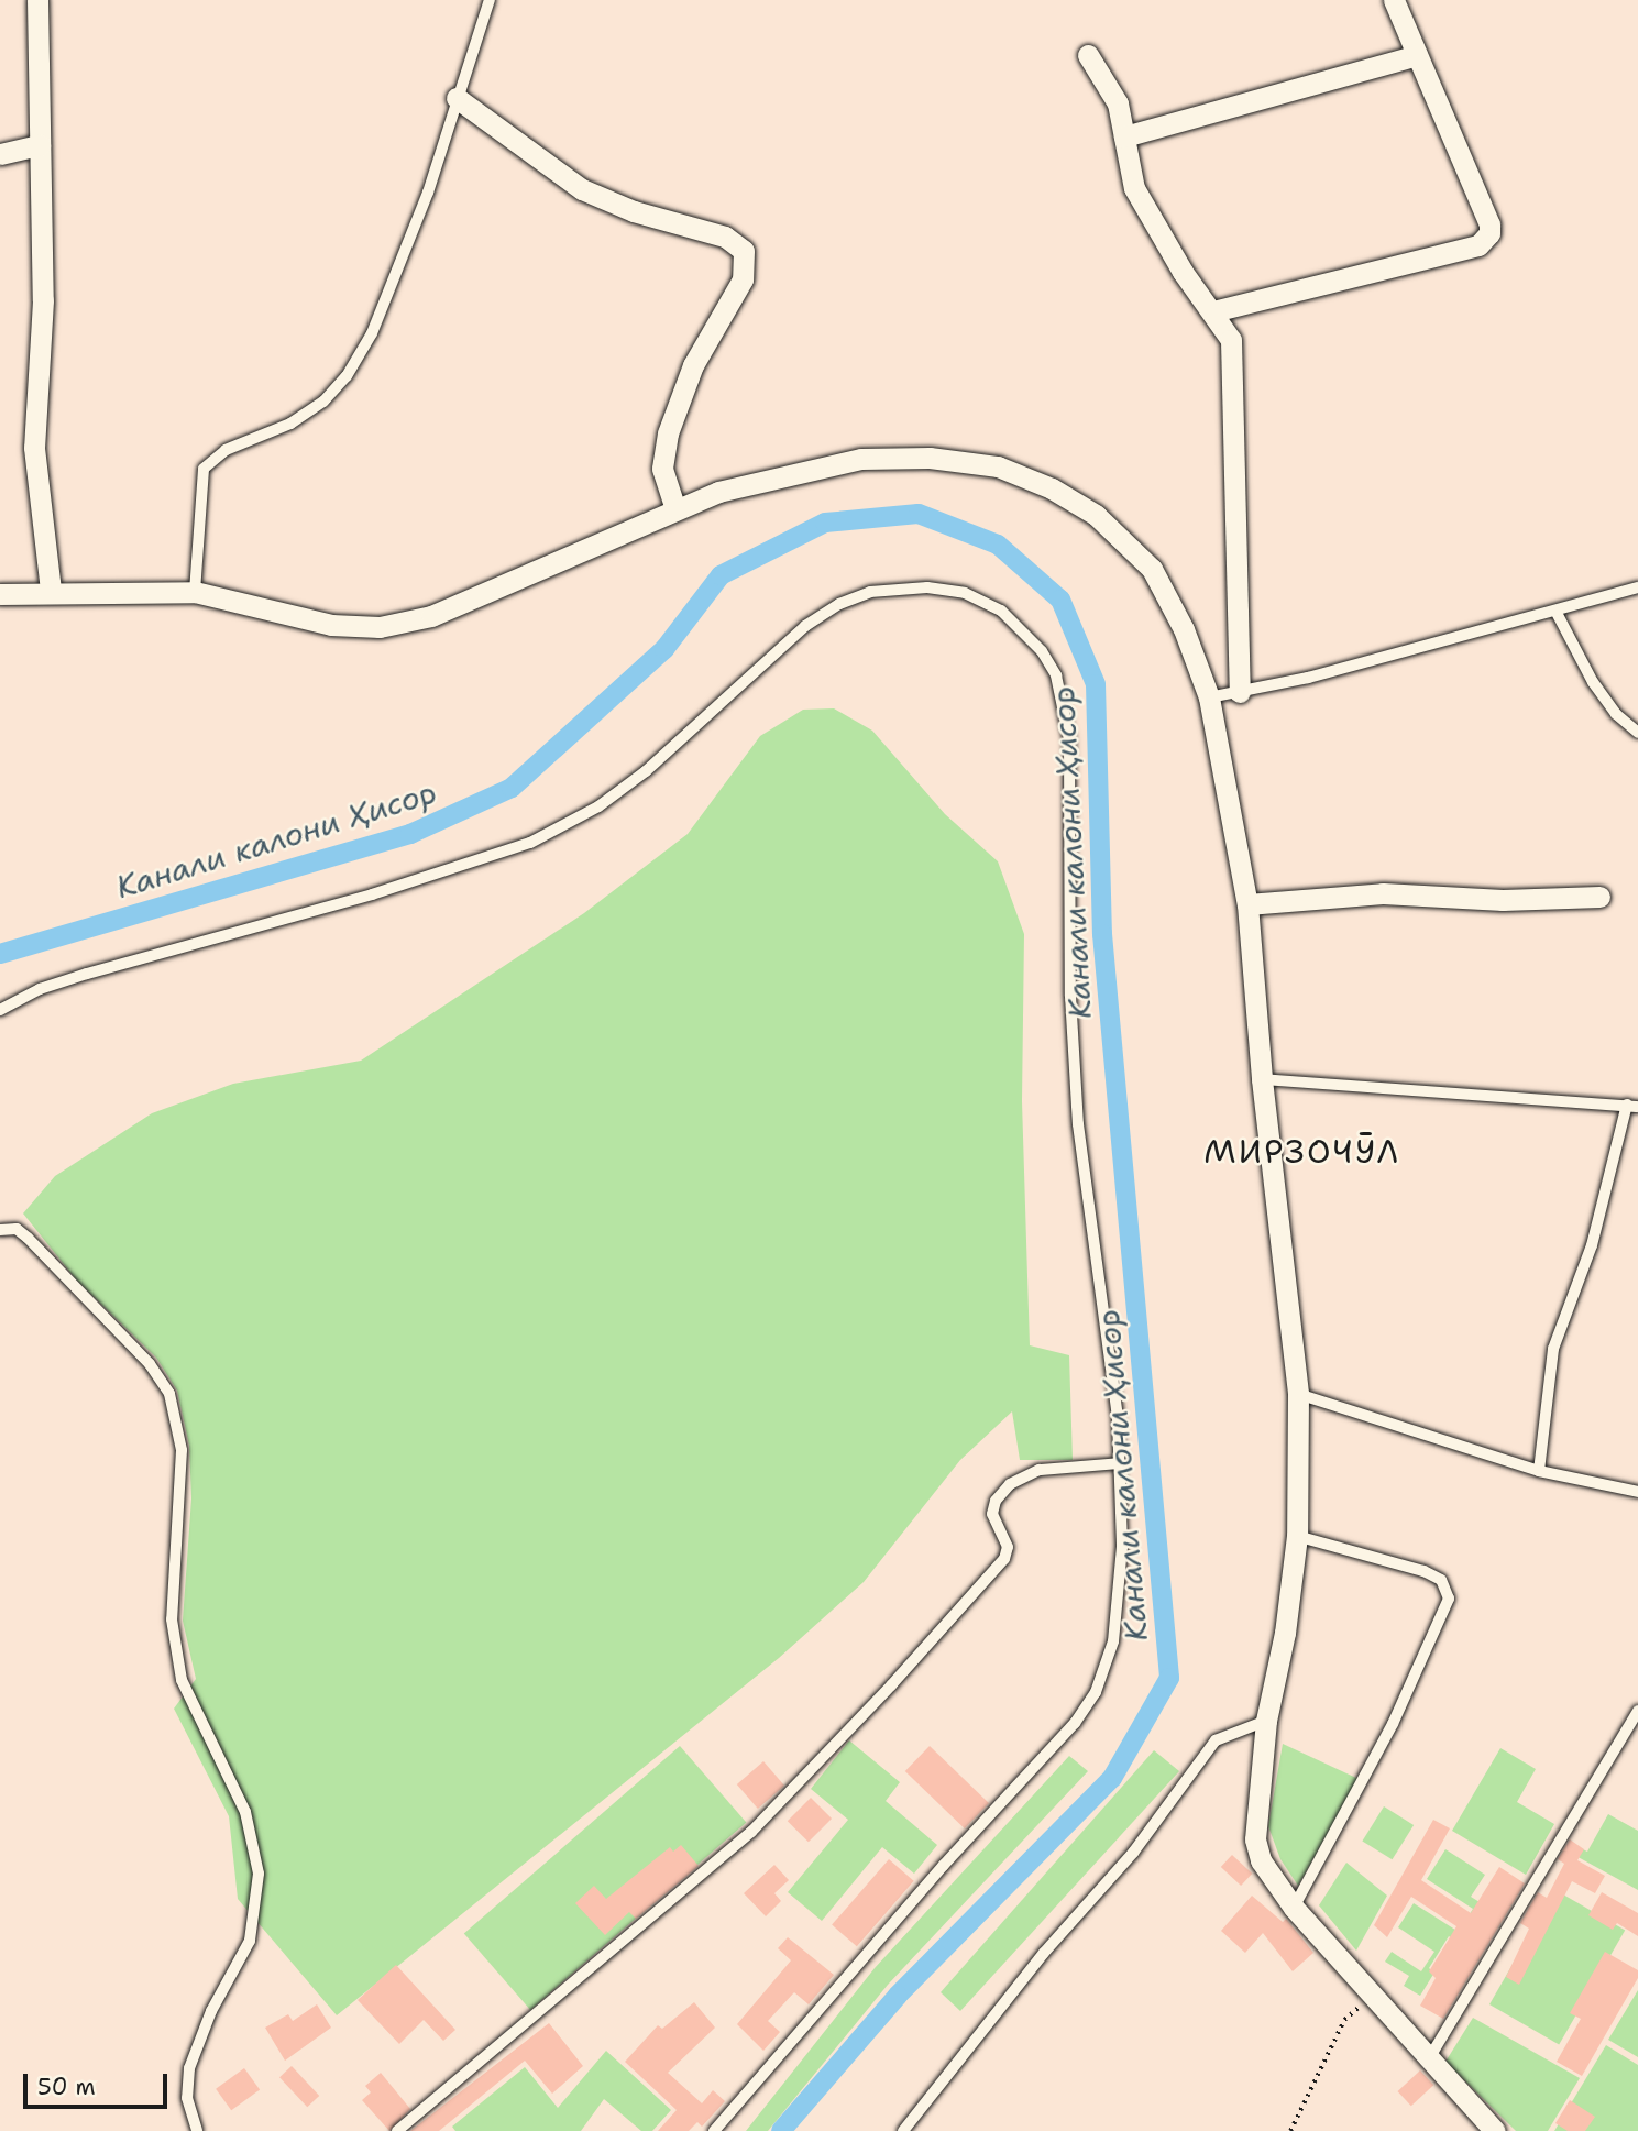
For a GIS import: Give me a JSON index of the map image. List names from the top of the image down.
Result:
{
  "districts": ["МИРЗОЧӮЛ"],
  "water": ["Канали калони Ҳисор"],
  "scale_bar": "50 m"
}
